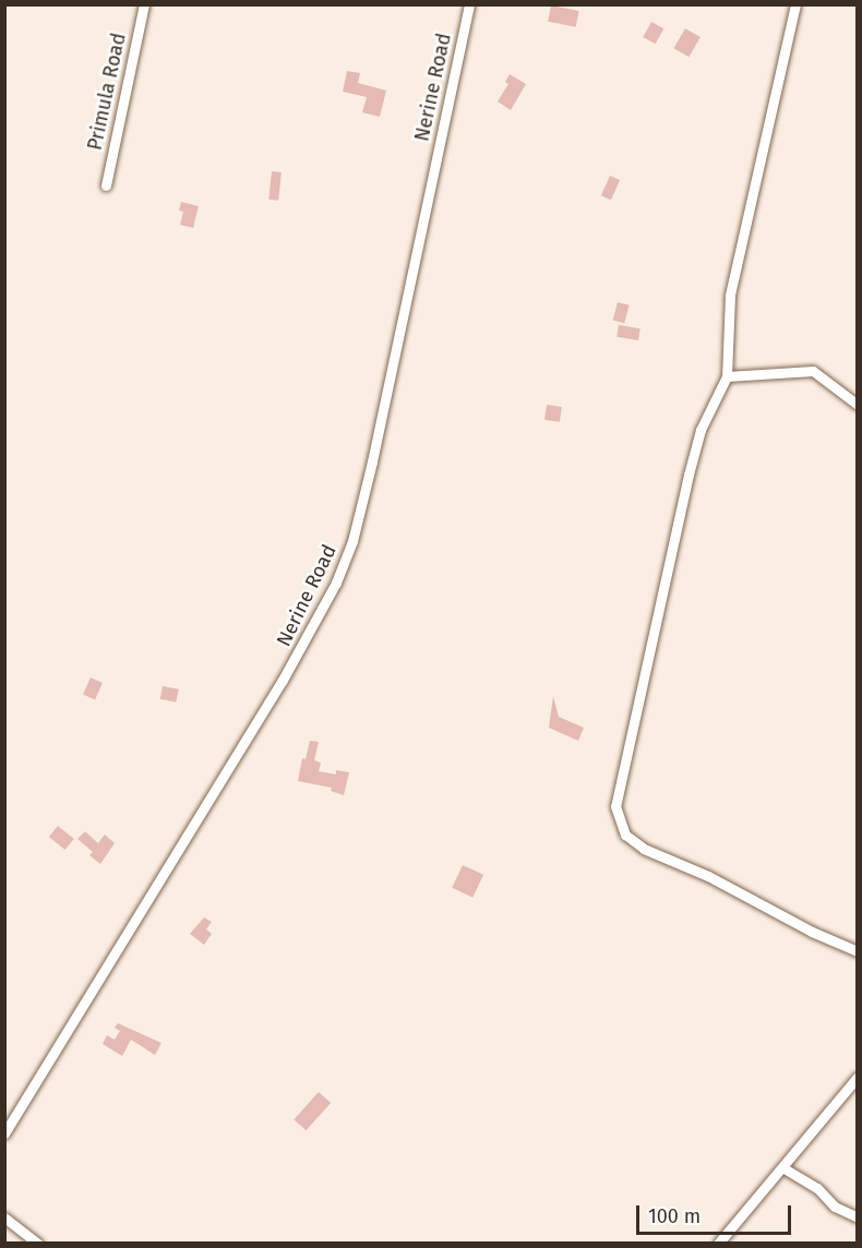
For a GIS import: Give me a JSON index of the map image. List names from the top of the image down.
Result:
{
  "streets": {
    "street": ["Nerine Road", "Primula Road"]
  },
  "scale_bar": "100 m"
}
